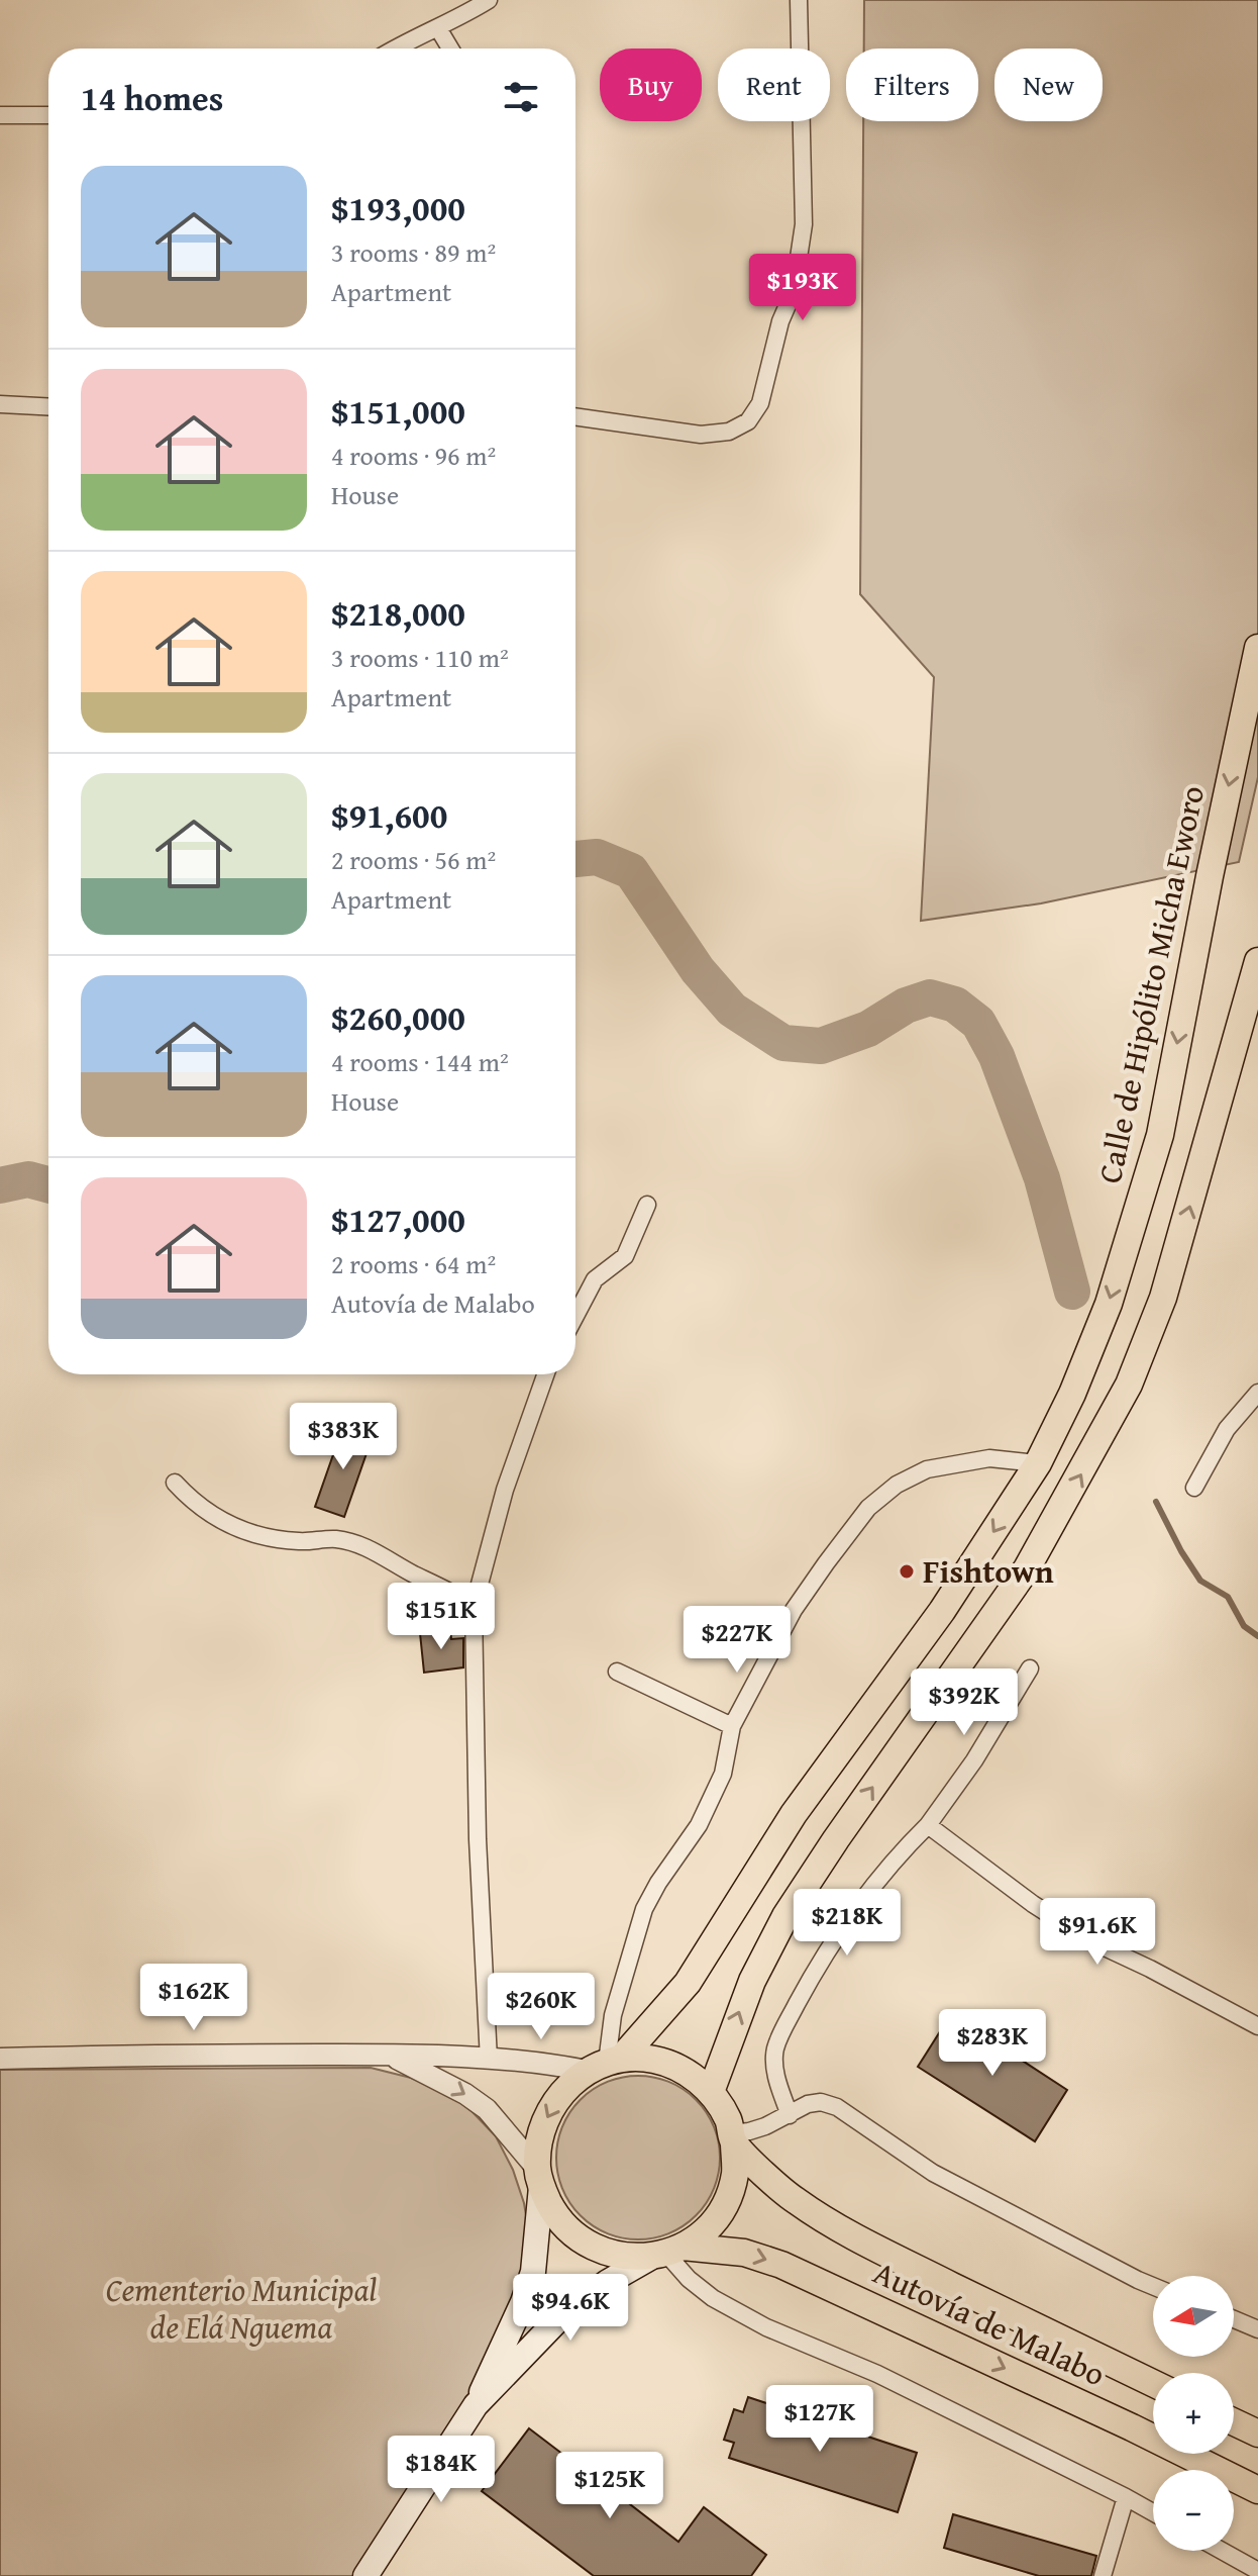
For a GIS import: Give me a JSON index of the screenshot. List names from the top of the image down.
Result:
{
  "streets": {
    "main road": ["Calle de Hipólito Micha Eworo", "Autovía de Malabo"]
  },
  "crossings": [
    ["Calle de Hipólito Micha Eworo", "Autovía de Malabo"]
  ],
  "parks": ["Cementerio Municipal de Elá Nguema"],
  "places": ["Fishtown"],
  "north": "left",
  "page": {
    "chip": [
      "Buy",
      "Rent",
      "Filters",
      "New"
    ],
    "heading": "14 homes",
    "list": [
      {
        "name": "$193,000",
        "note": "3 rooms · 89 m² · Apartment"
      },
      {
        "name": "$151,000",
        "note": "4 rooms · 96 m² · House"
      },
      {
        "name": "$218,000",
        "note": "3 rooms · 110 m² · Apartment"
      },
      {
        "name": "$91,600",
        "note": "2 rooms · 56 m² · Apartment"
      },
      {
        "name": "$260,000",
        "note": "4 rooms · 144 m² · House"
      },
      {
        "name": "$127,000",
        "note": "2 rooms · 64 m² · Autovía de Malabo"
      }
    ],
    "price": [
      "$193K",
      "$383K",
      "$151K",
      "$227K",
      "$392K",
      "$218K",
      "$91.6K",
      "$162K",
      "$260K",
      "$283K",
      "$94.6K",
      "$127K",
      "$184K",
      "$125K"
    ],
    "map_buttons": ["+", "−"]
  }
}
